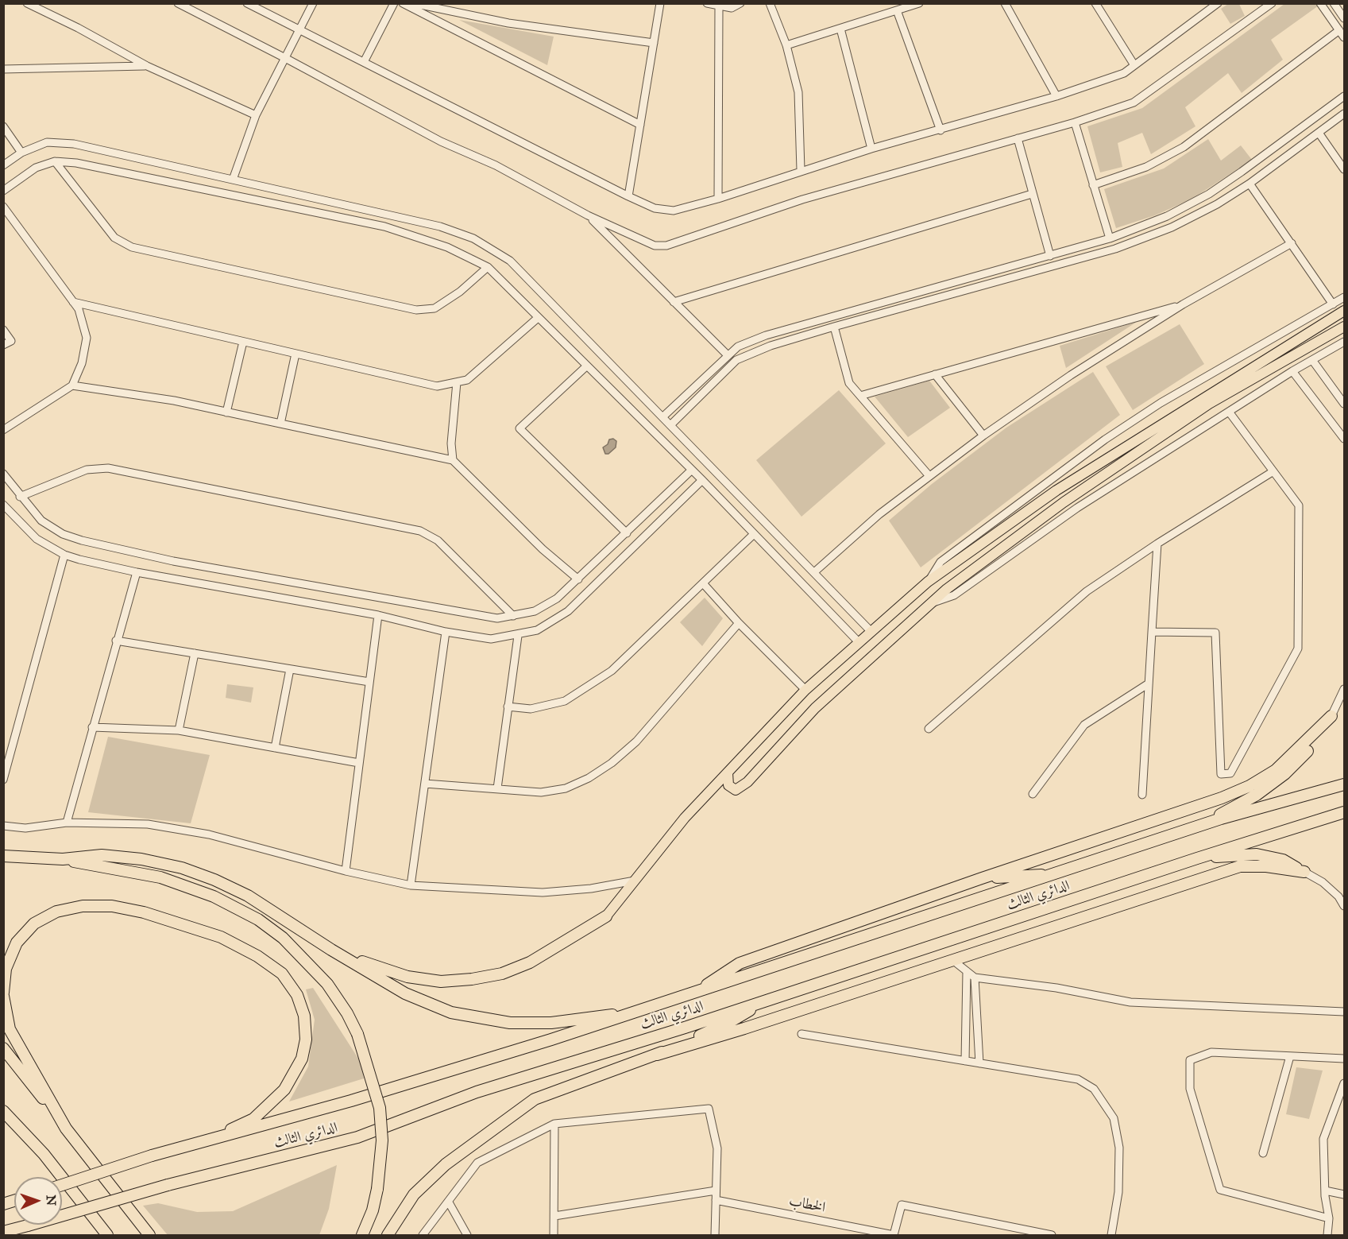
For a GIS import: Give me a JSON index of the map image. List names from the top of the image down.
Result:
{
  "streets": {
    "highway": ["الدائري الثالث"],
    "street": ["الخطاب"]
  },
  "north": "right"
}
